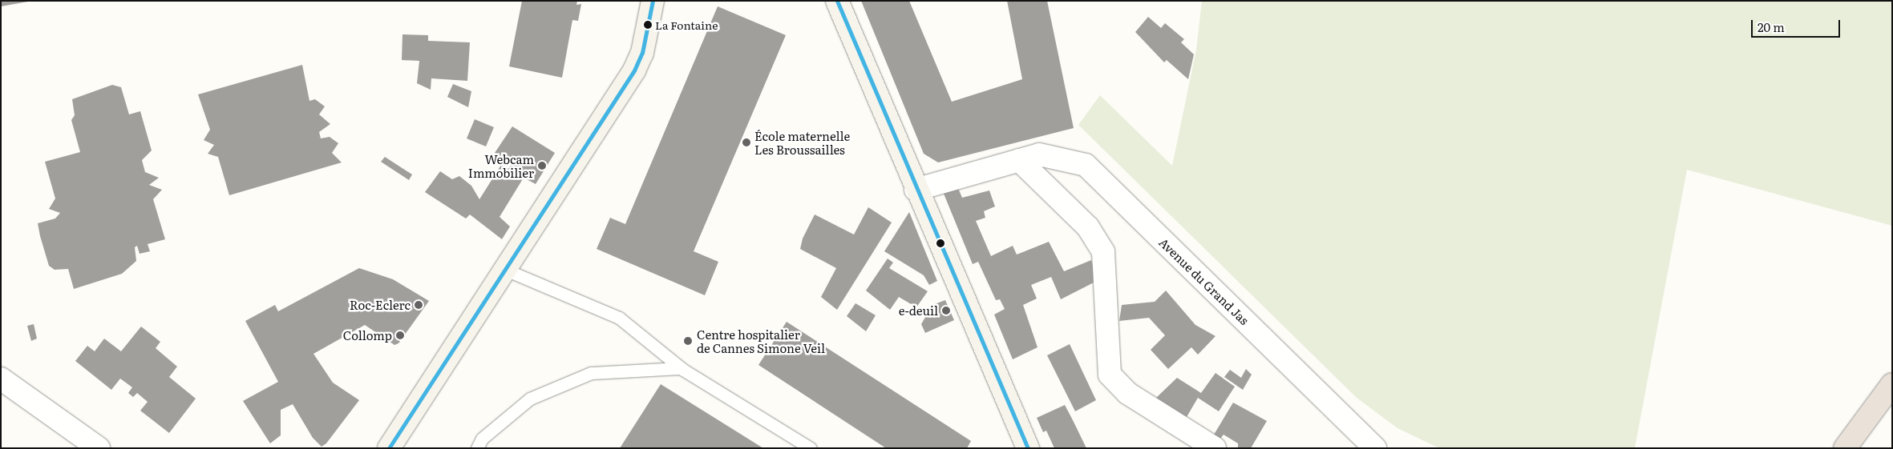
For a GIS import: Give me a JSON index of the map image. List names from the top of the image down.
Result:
{
  "streets": {
    "street": ["Avenue du Grand Jas"]
  },
  "places": [
    "La Fontaine",
    "École maternelle Les Broussailles",
    "Webcam Immobilier",
    "Roc-Eclerc",
    "e-deuil",
    "Collomp",
    "Centre hospitalier de Cannes Simone Veil"
  ],
  "scale_bar": "20 m"
}
